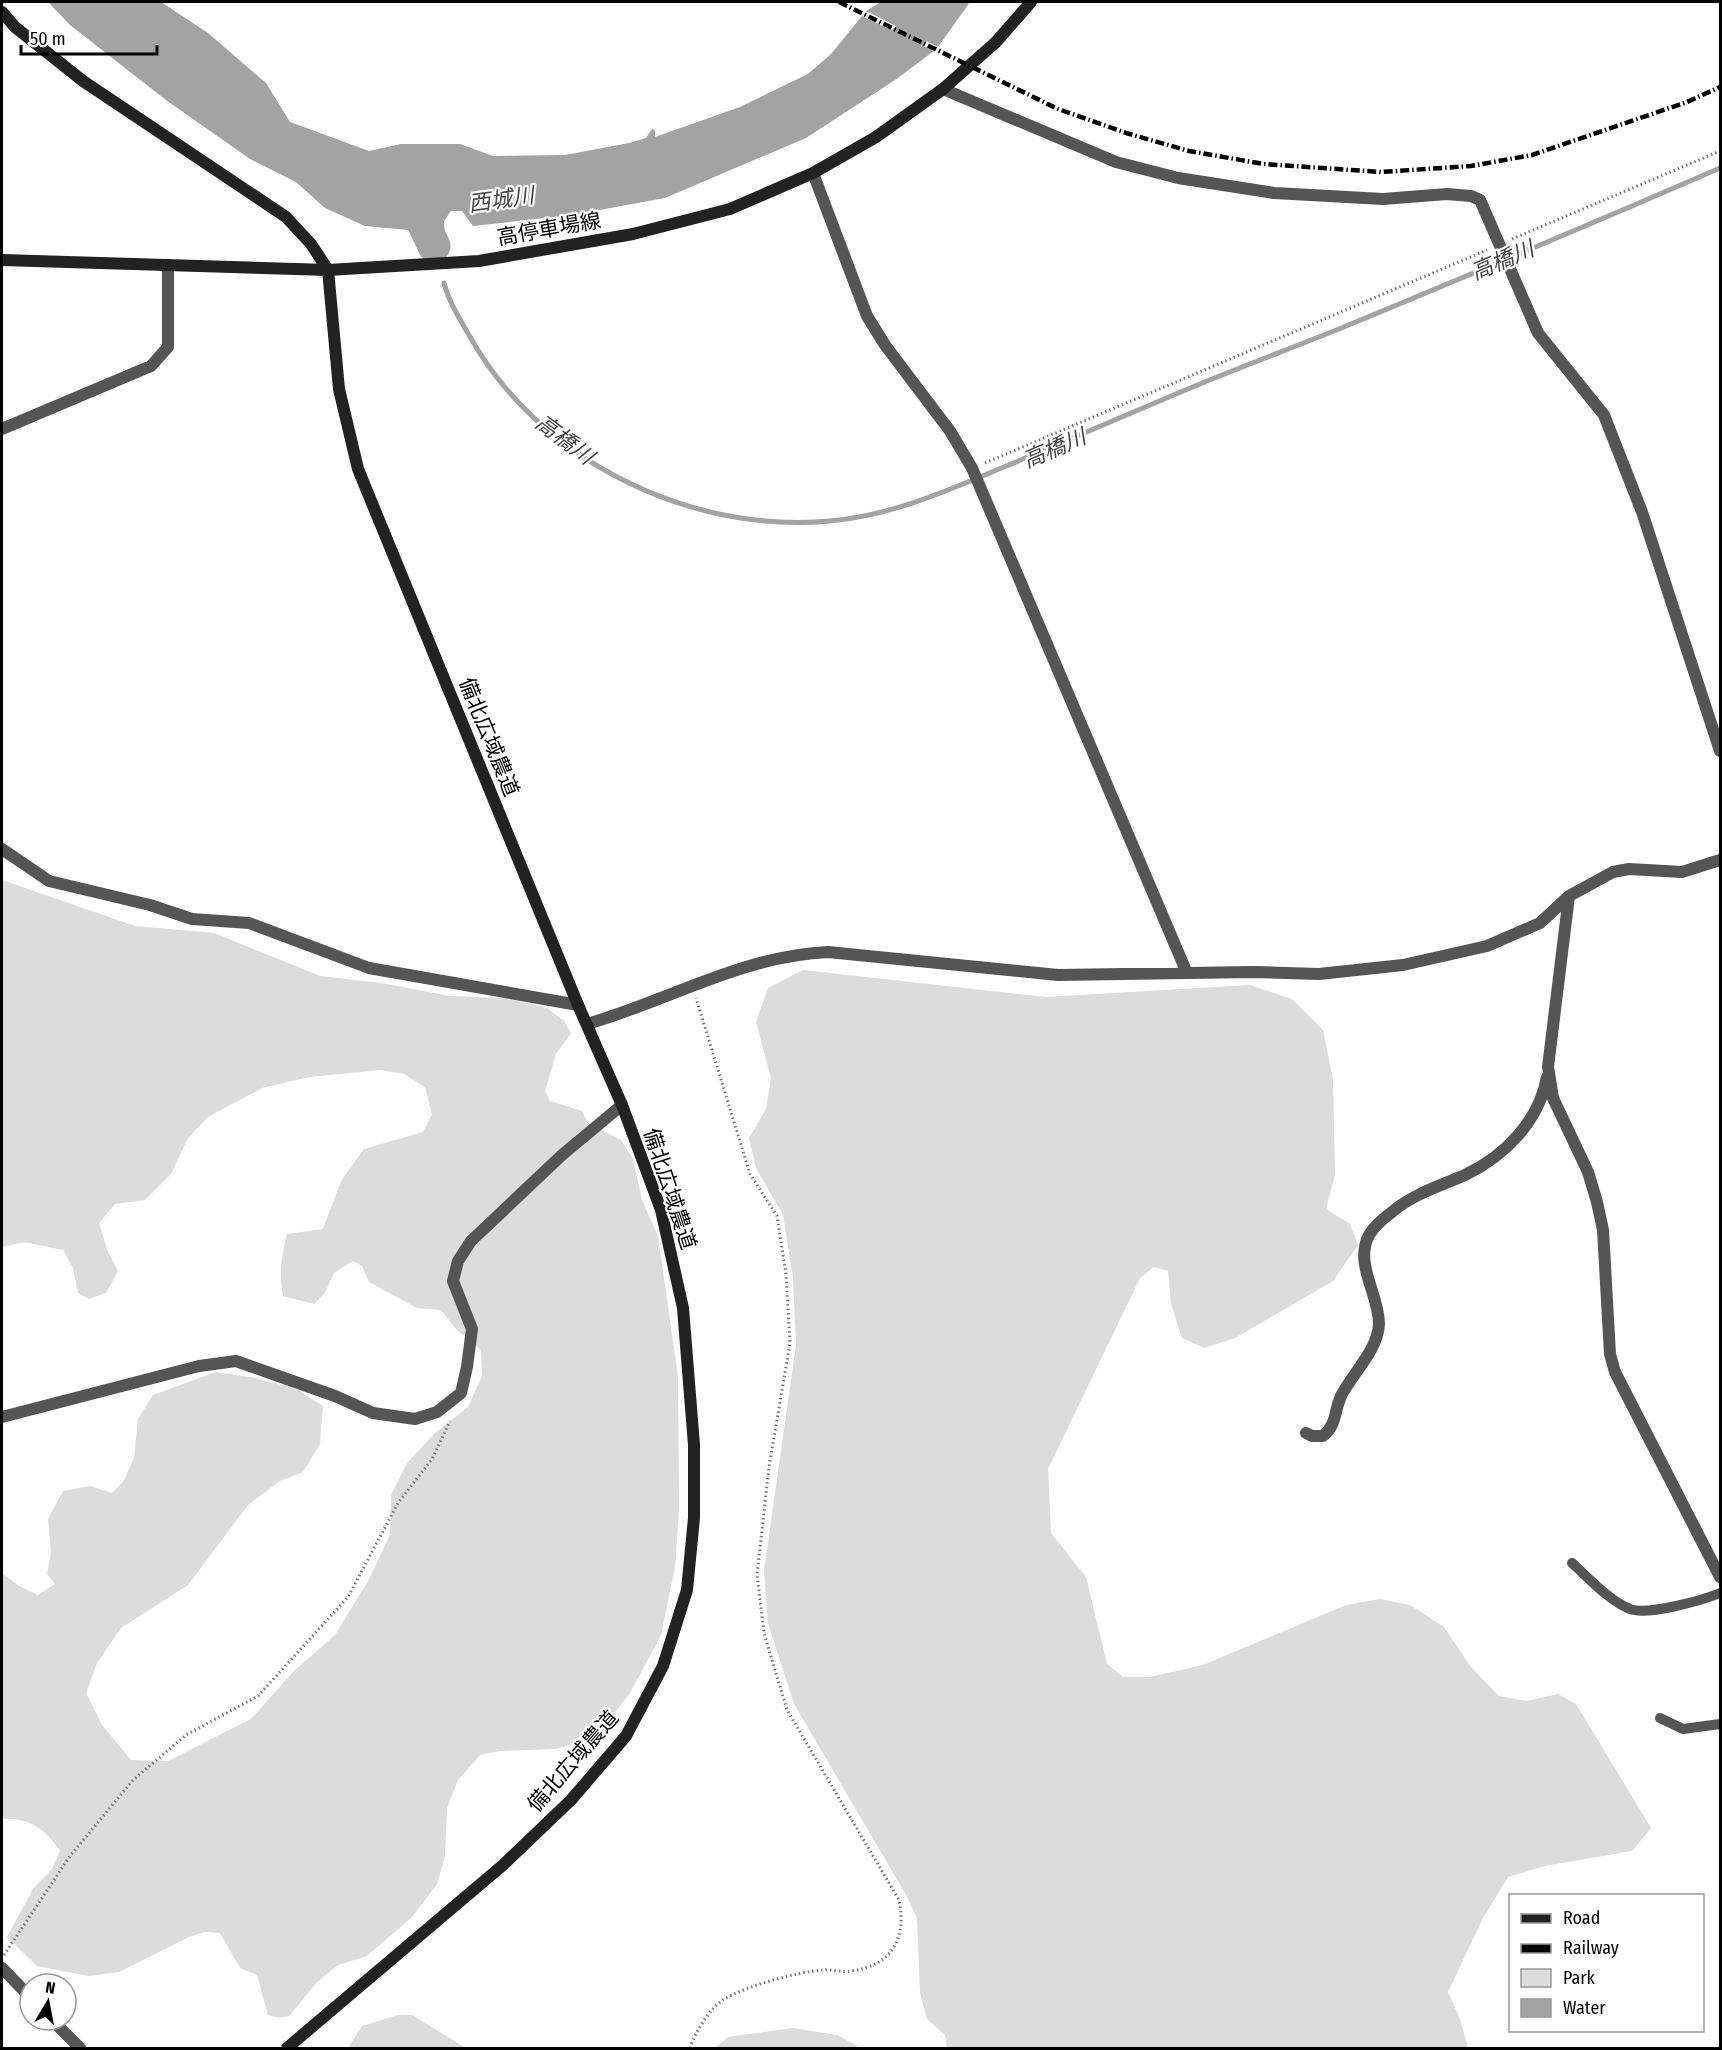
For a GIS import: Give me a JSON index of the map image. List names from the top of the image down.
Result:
{
  "streets": {
    "street": ["高停車場線", "備北広域農道"]
  },
  "crossings": [
    ["高停車場線", "備北広域農道"]
  ],
  "water": ["西城川", "高橋川"],
  "legend": [
    "Road",
    "Railway",
    "Park",
    "Water"
  ],
  "scale_bar": "50 m",
  "north": "top"
}
